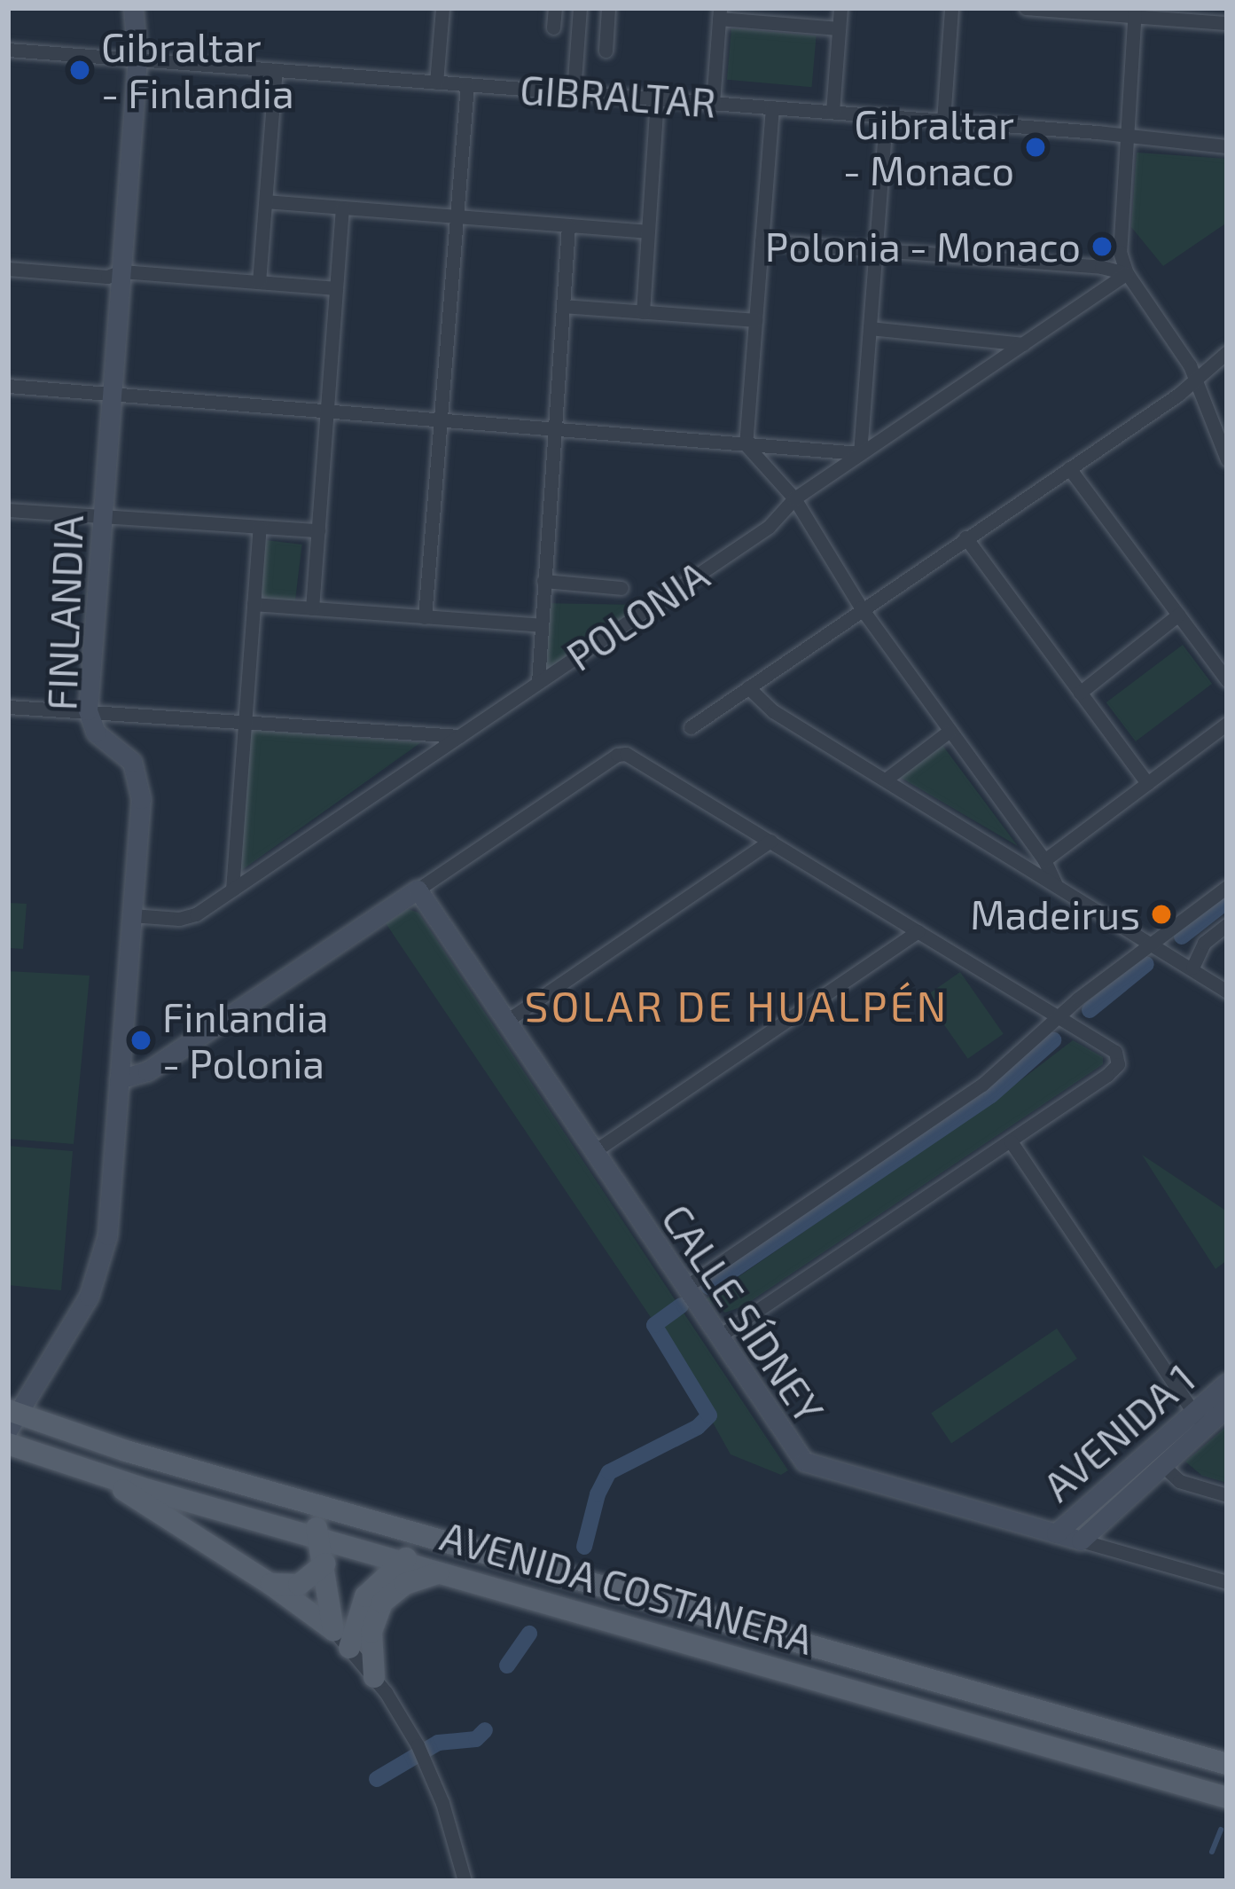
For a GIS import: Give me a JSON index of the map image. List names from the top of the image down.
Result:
{
  "streets": {
    "main road": ["AVENIDA COSTANERA"],
    "street": [
      "GIBRALTAR",
      "FINLANDIA",
      "POLONIA",
      "CALLE SÍDNEY",
      "AVENIDA 1"
    ]
  },
  "crossings": [
    ["GIBRALTAR", "FINLANDIA"],
    ["FINLANDIA", "POLONIA"],
    ["FINLANDIA", "AVENIDA COSTANERA"],
    ["CALLE SÍDNEY", "AVENIDA 1"]
  ],
  "districts": ["SOLAR DE HUALPÉN"],
  "places": [
    "Gibraltar - Finlandia",
    "Gibraltar - Monaco",
    "Polonia - Monaco",
    "Madeirus",
    "Finlandia - Polonia"
  ]
}
